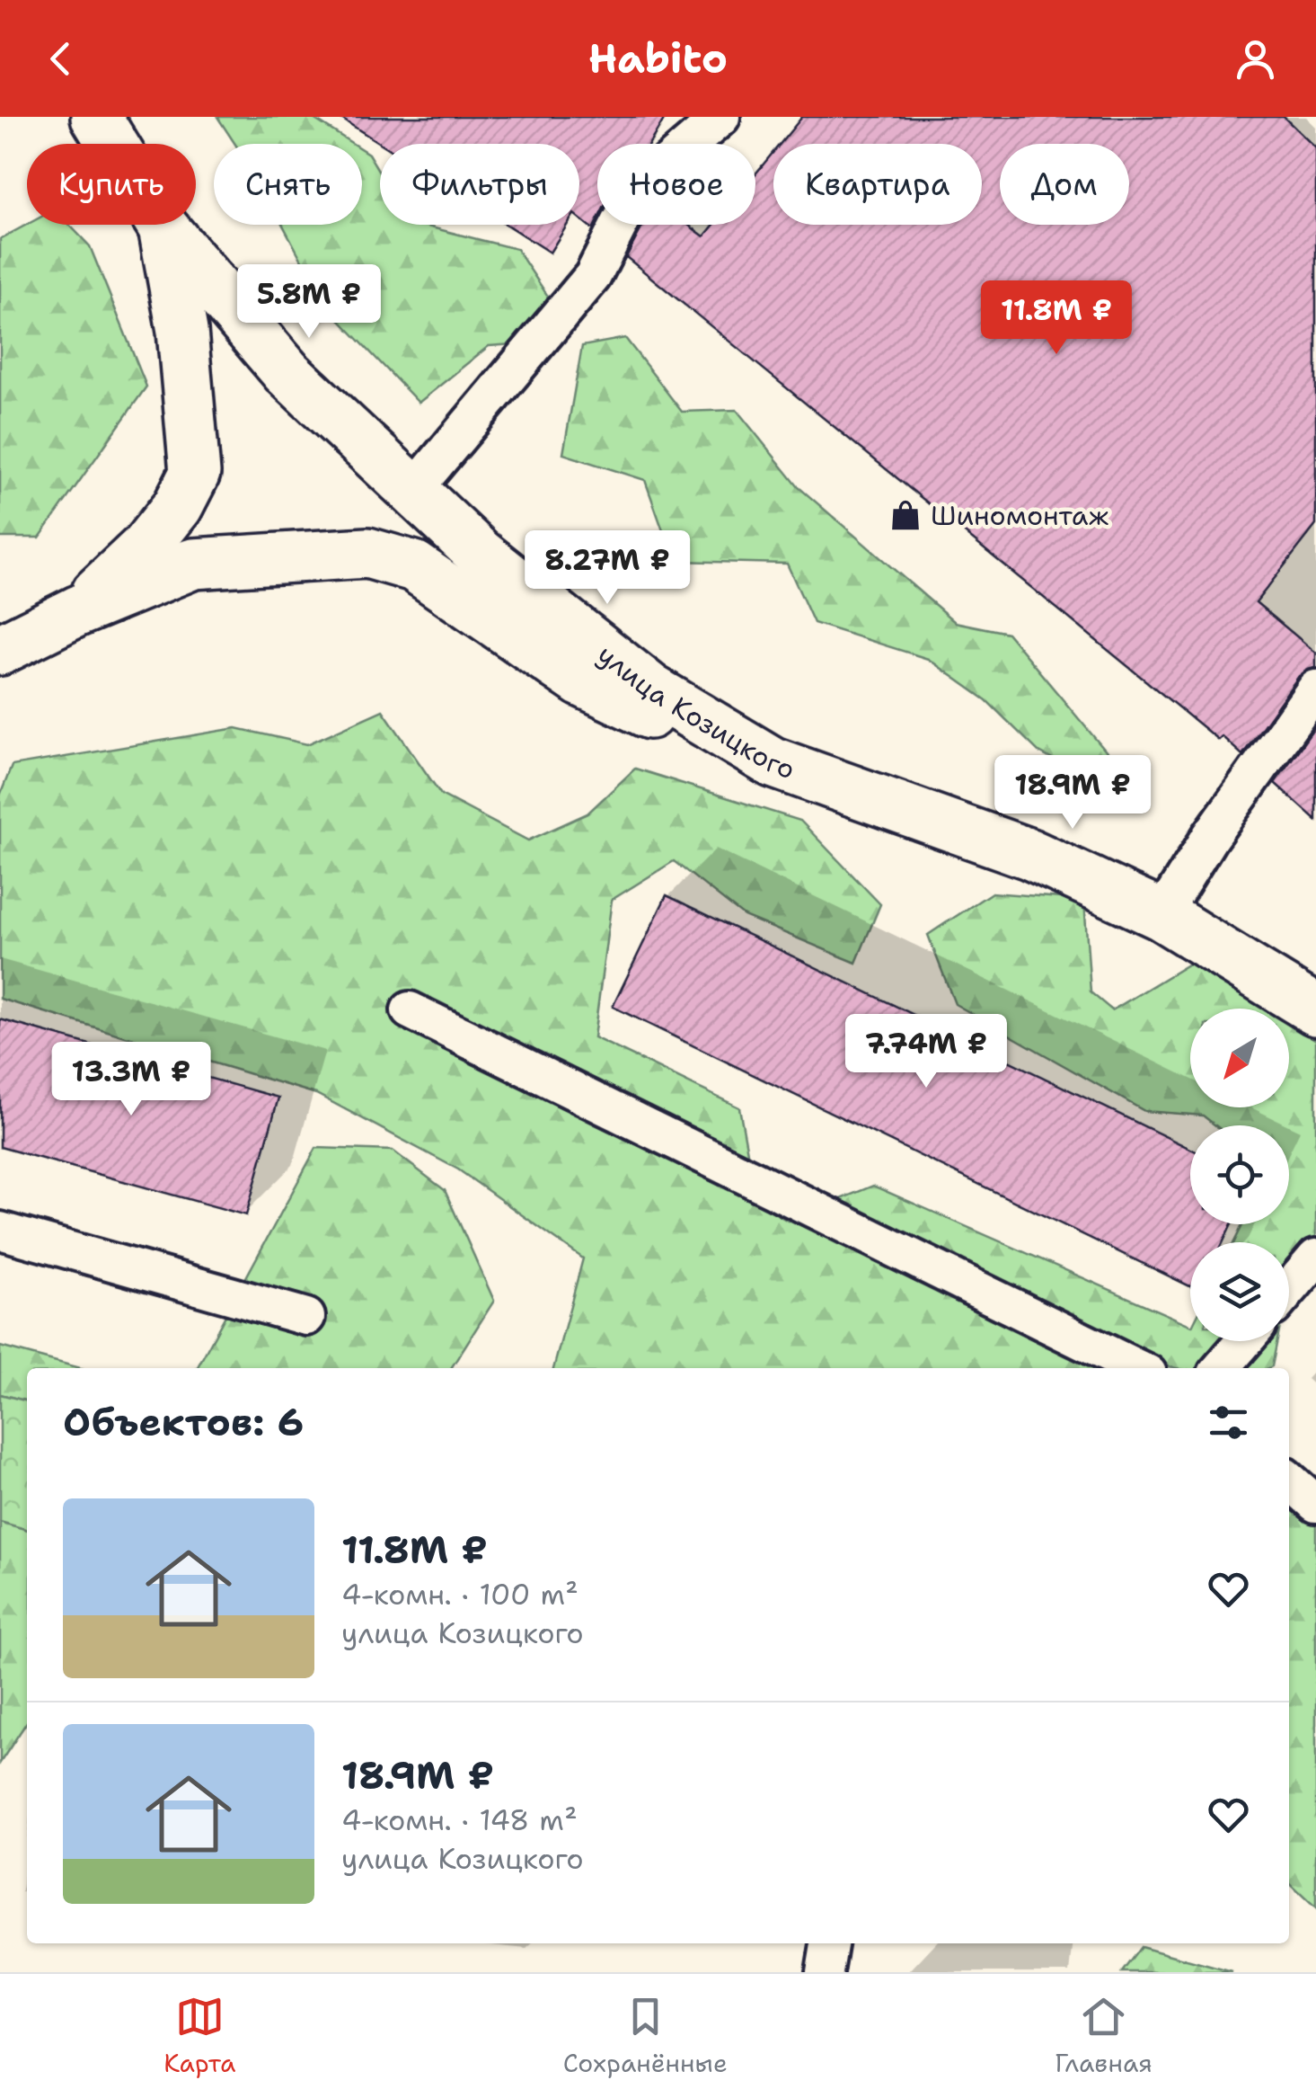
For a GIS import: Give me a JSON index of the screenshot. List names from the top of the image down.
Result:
{
  "streets": {
    "street": ["улица Козицкого"]
  },
  "places": {
    "shop": ["Шиномонтаж"]
  },
  "north": "bottom left",
  "page": {
    "header": "Habito",
    "chip": [
      "Купить",
      "Снять",
      "Фильтры",
      "Новое",
      "Квартира",
      "Дом"
    ],
    "price": [
      "5.8M ₽",
      "11.8M ₽",
      "8.27M ₽",
      "18.9M ₽",
      "7.74M ₽",
      "13.3M ₽"
    ],
    "heading": "Объектов: 6",
    "list": [
      {
        "name": "11.8M ₽",
        "note": "4-комн. · 100 m² · улица Козицкого"
      },
      {
        "name": "18.9M ₽",
        "note": "4-комн. · 148 m² · улица Козицкого"
      }
    ],
    "tabs": ["Карта", "Сохранённые", "Главная"]
  }
}
